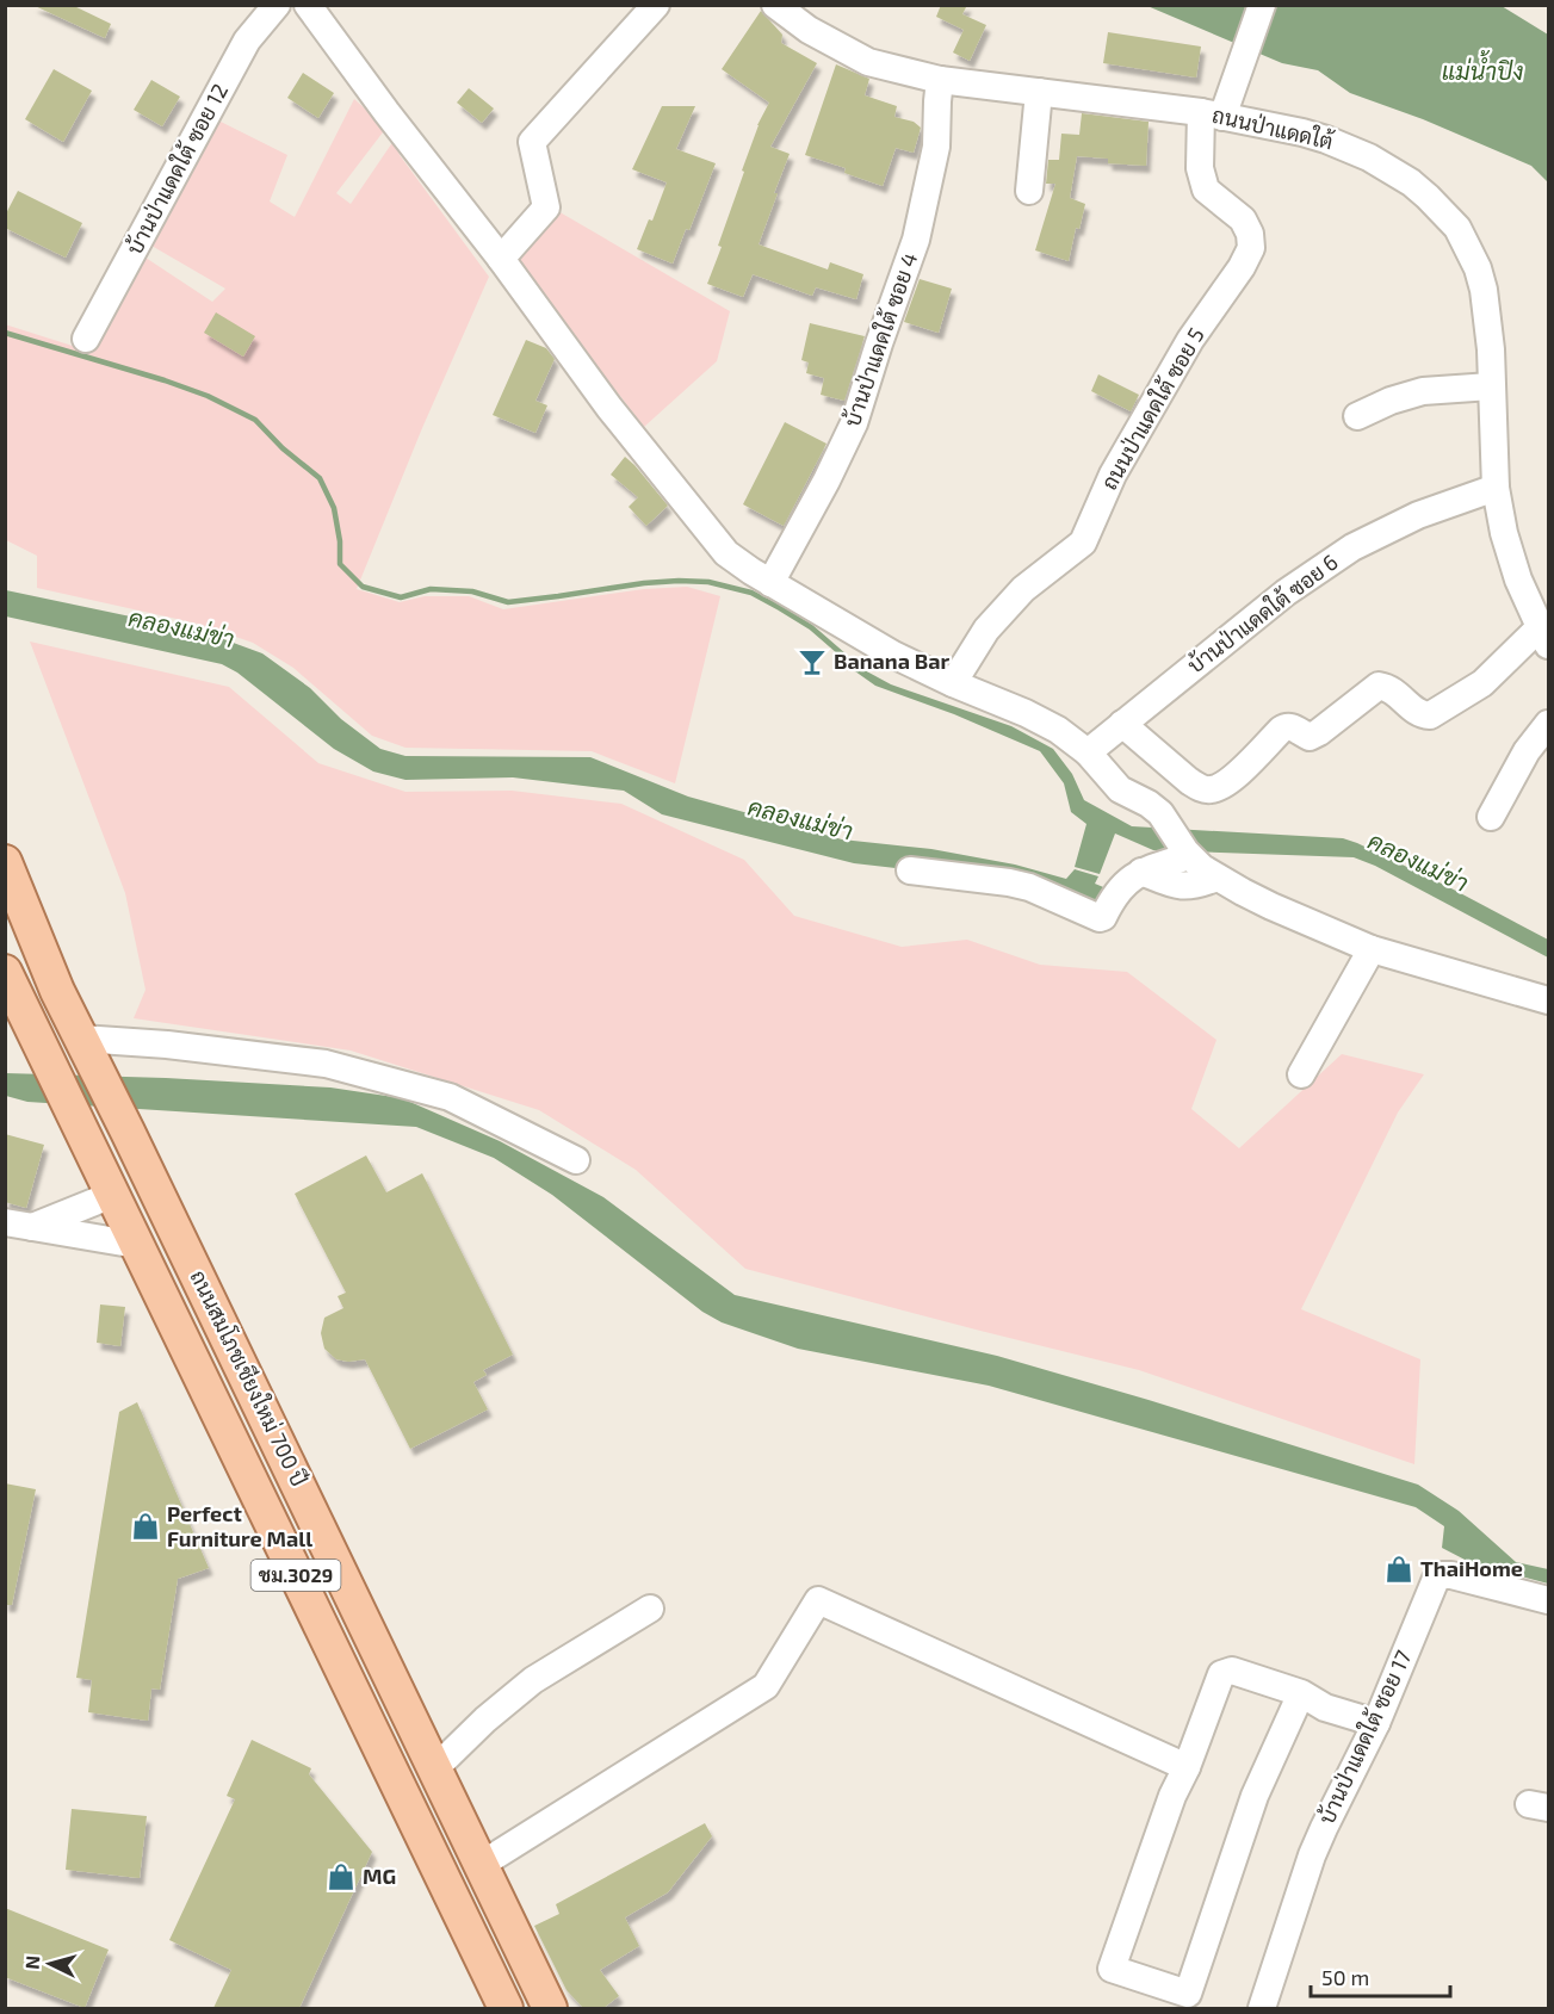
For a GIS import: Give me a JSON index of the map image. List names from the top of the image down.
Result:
{
  "streets": {
    "main road": ["ถนนสมโภชเชียงใหม่ 700 ปี", "ชม.3029"],
    "street": [
      "ถนนป่าแดดใต้",
      "บ้านป่าแดดใต้ ซอย 12",
      "บ้านป่าแดดใต้ ซอย 4",
      "ถนนป่าแดดใต้ ซอย 5",
      "บ้านป่าแดดใต้ ซอย 6",
      "บ้านป่าแดดใต้ ซอย 17"
    ]
  },
  "crossings": [
    ["ถนนป่าแดดใต้", "บ้านป่าแดดใต้ ซอย 4"],
    ["ถนนป่าแดดใต้", "ถนนป่าแดดใต้ ซอย 5"],
    ["ถนนป่าแดดใต้", "บ้านป่าแดดใต้ ซอย 6"]
  ],
  "water": ["แม่น้ำปิง", "คลองแม่ข่า"],
  "places": {
    "bar": ["Banana Bar"],
    "shop": ["Perfect Furniture Mall", "ThaiHome", "MG"]
  },
  "scale_bar": "50 m",
  "north": "left"
}
